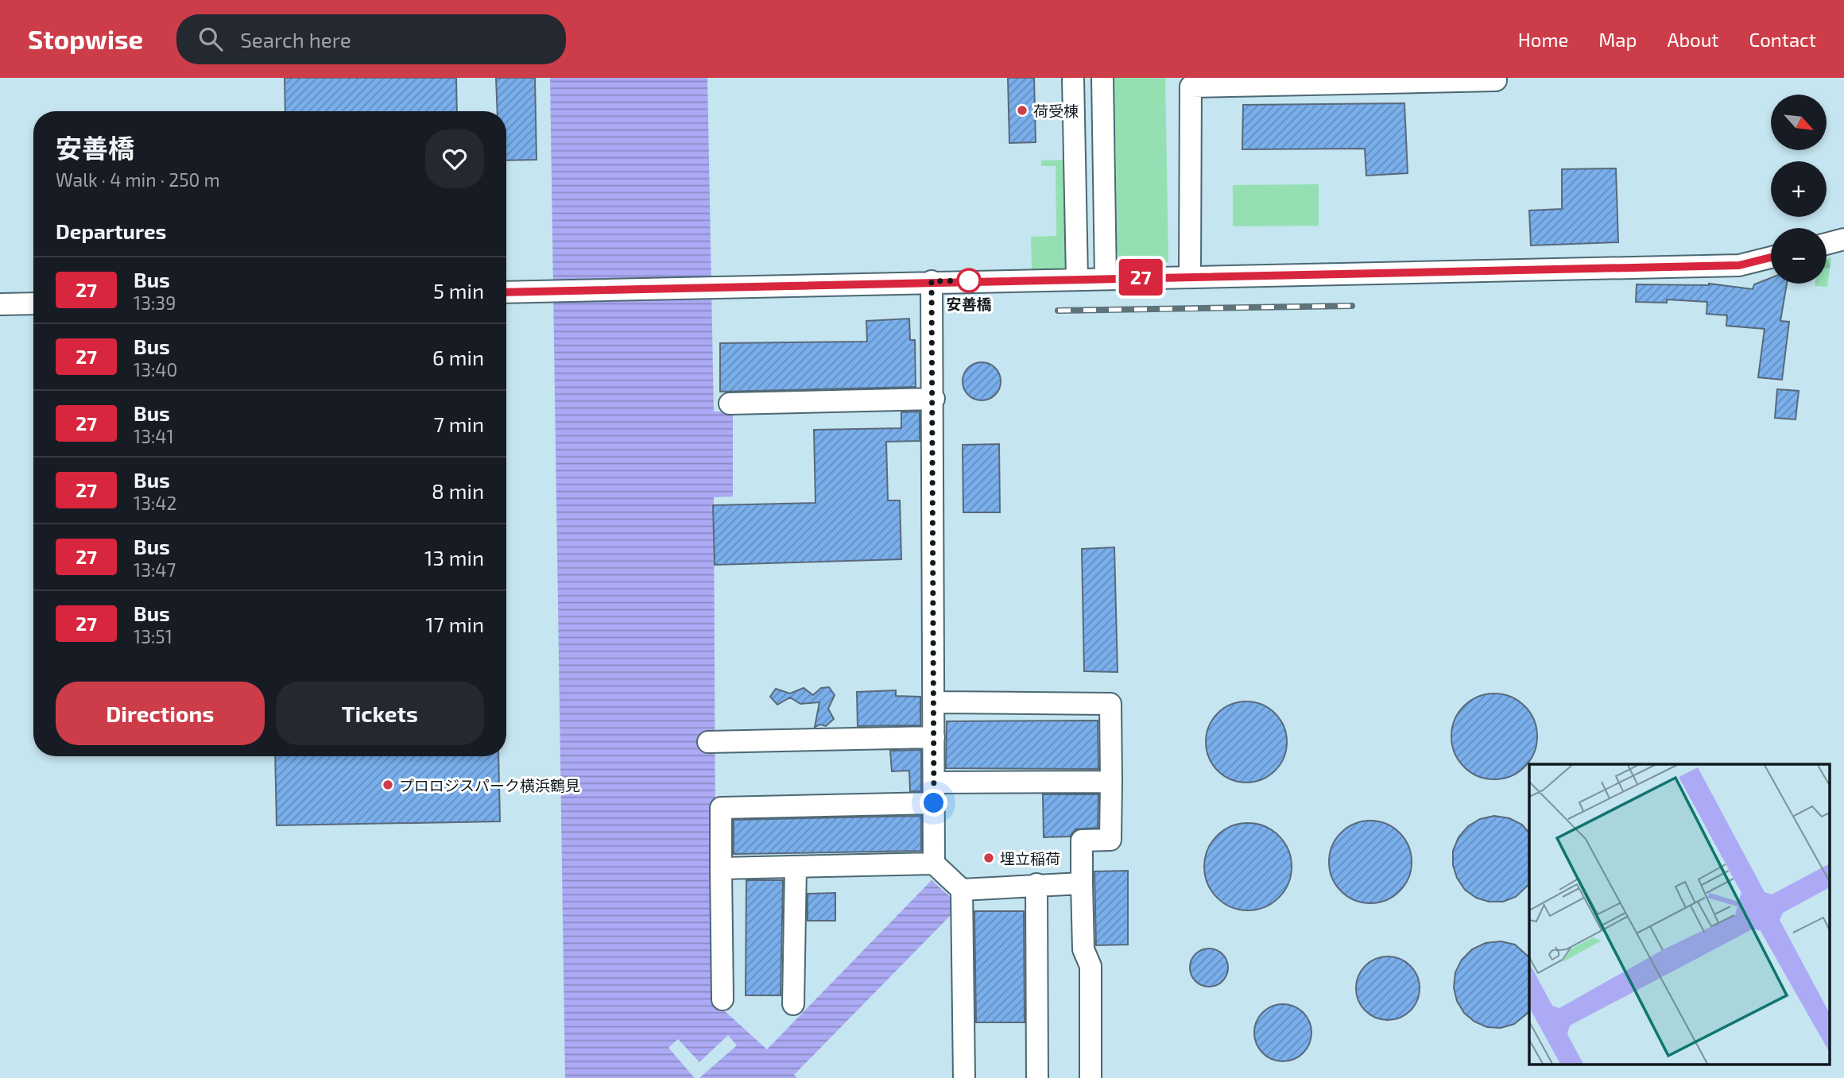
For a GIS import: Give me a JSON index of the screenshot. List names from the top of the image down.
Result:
{
  "places": [
    "荷受棟",
    "安善橋",
    "プロロジスパーク横浜鶴見",
    "埋立稲荷"
  ],
  "lines": ["bus line 27"],
  "north": "bottom right",
  "page": {
    "header": "Stopwise",
    "search": "Search here",
    "nav": [
      "Home",
      "Map",
      "About",
      "Contact"
    ],
    "on_map": "27",
    "map_buttons": ["+", "−"],
    "heading": [
      ["安善橋", "Walk · 4 min · 250 m"],
      "Departures"
    ],
    "list": [
      {
        "mark": "27",
        "name": "Bus",
        "note": "13:39",
        "value": "5 min"
      },
      {
        "mark": "27",
        "name": "Bus",
        "note": "13:40",
        "value": "6 min"
      },
      {
        "mark": "27",
        "name": "Bus",
        "note": "13:41",
        "value": "7 min"
      },
      {
        "mark": "27",
        "name": "Bus",
        "note": "13:42",
        "value": "8 min"
      },
      {
        "mark": "27",
        "name": "Bus",
        "note": "13:47",
        "value": "13 min"
      },
      {
        "mark": "27",
        "name": "Bus",
        "note": "13:51",
        "value": "17 min"
      }
    ],
    "buttons": ["Directions", "Tickets"]
  }
}
